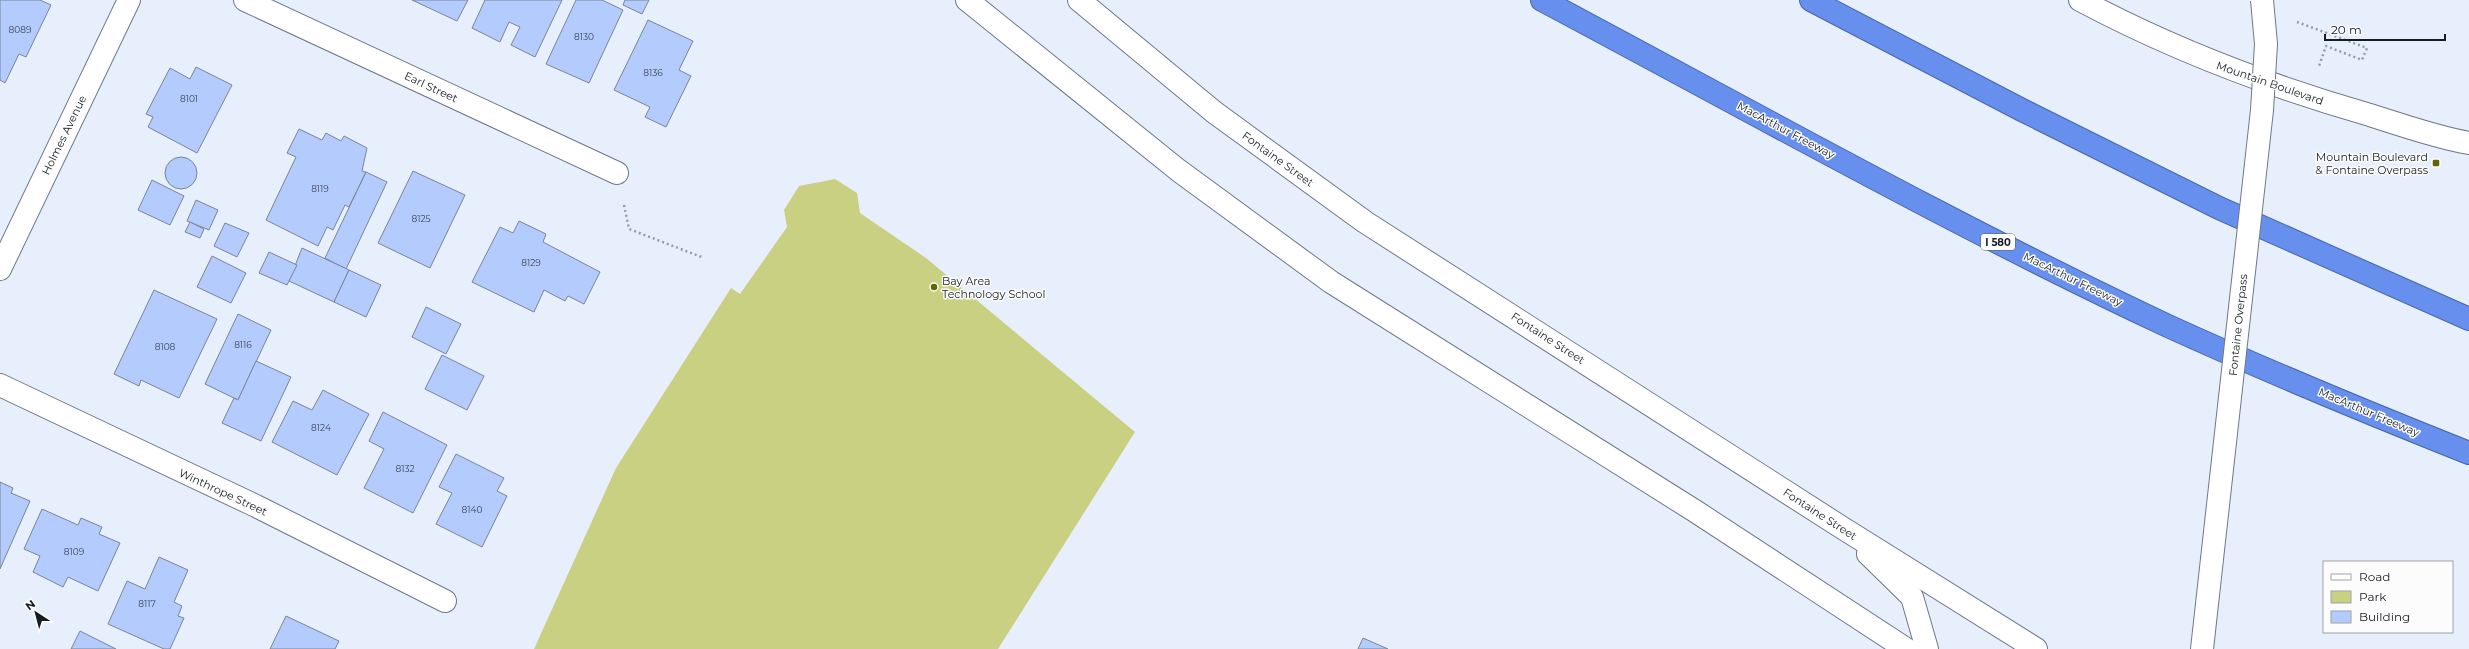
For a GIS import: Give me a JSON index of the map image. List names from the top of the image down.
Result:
{
  "streets": {
    "highway": ["MacArthur Freeway", "I 580"],
    "street": [
      "Mountain Boulevard",
      "Earl Street",
      "Holmes Avenue",
      "Fontaine Street",
      "Fontaine Overpass",
      "Winthrope Street"
    ]
  },
  "places": {
    "transit": ["Mountain Boulevard & Fontaine Overpass"],
    "other": ["Bay Area Technology School"]
  },
  "house_numbers": [
    "8089",
    "8130",
    "8136",
    "8101",
    "8119",
    "8125",
    "8129",
    "8116",
    "8108",
    "8124",
    "8132",
    "8140",
    "8109",
    "8117"
  ],
  "legend": ["Road", "Park", "Building"],
  "scale_bar": "20 m",
  "north": "top left"
}
